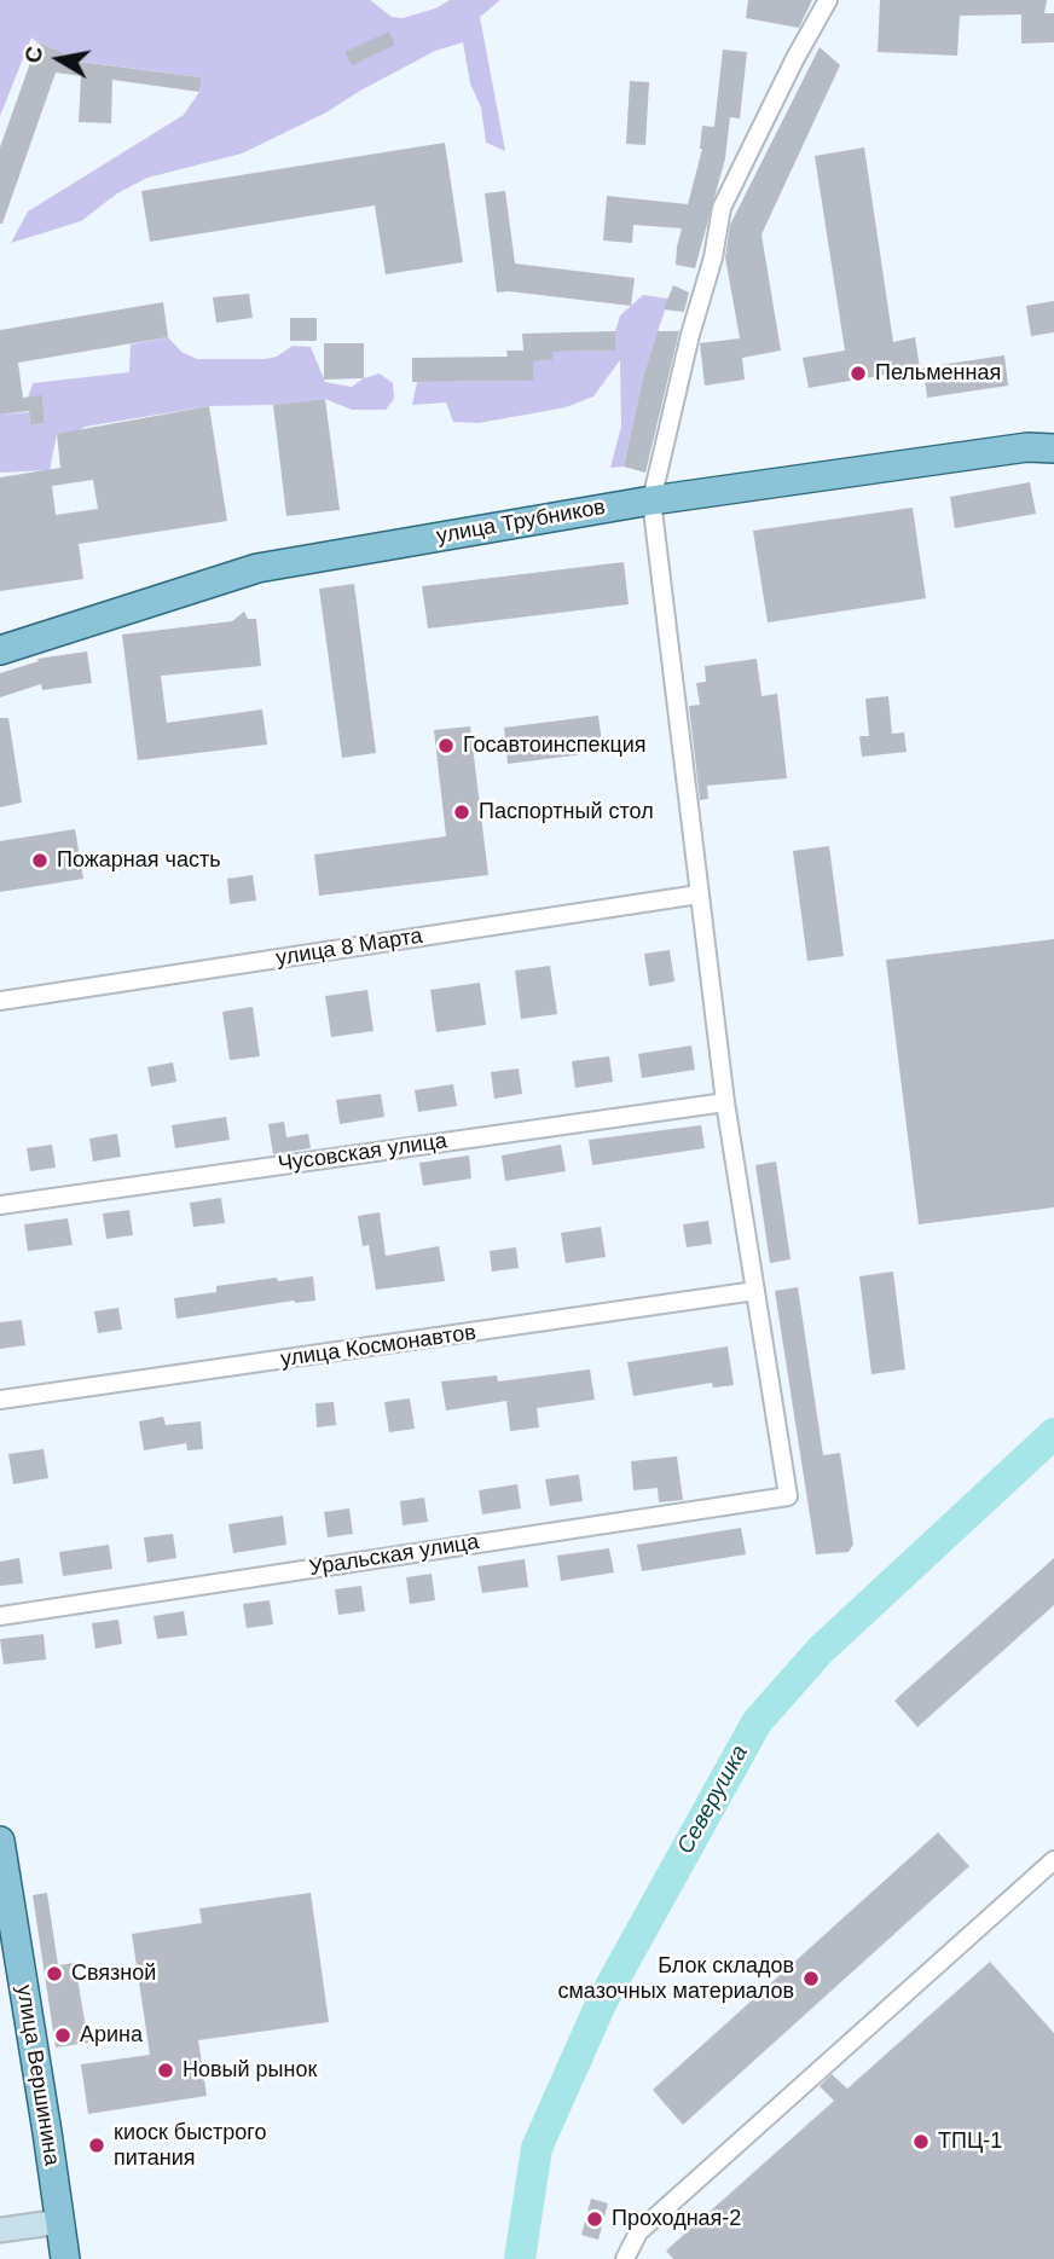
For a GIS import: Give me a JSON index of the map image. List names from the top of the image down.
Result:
{
  "streets": {
    "main road": ["улица Трубников", "улица Вершинина"],
    "street": [
      "улица 8 Марта",
      "Чусовская улица",
      "улица Космонавтов",
      "Уральская улица"
    ]
  },
  "crossings": [
    ["улица Космонавтов", "Уральская улица"]
  ],
  "water": ["Северушка"],
  "places": [
    "Пельменная",
    "Госавтоинспекция",
    "Паспортный стол",
    "Пожарная часть",
    "Связной",
    "Блок складов смазочных материалов",
    "Арина",
    "Новый рынок",
    "ТПЦ-1",
    "киоск быстрого питания",
    "Проходная-2"
  ],
  "north": "left"
}
